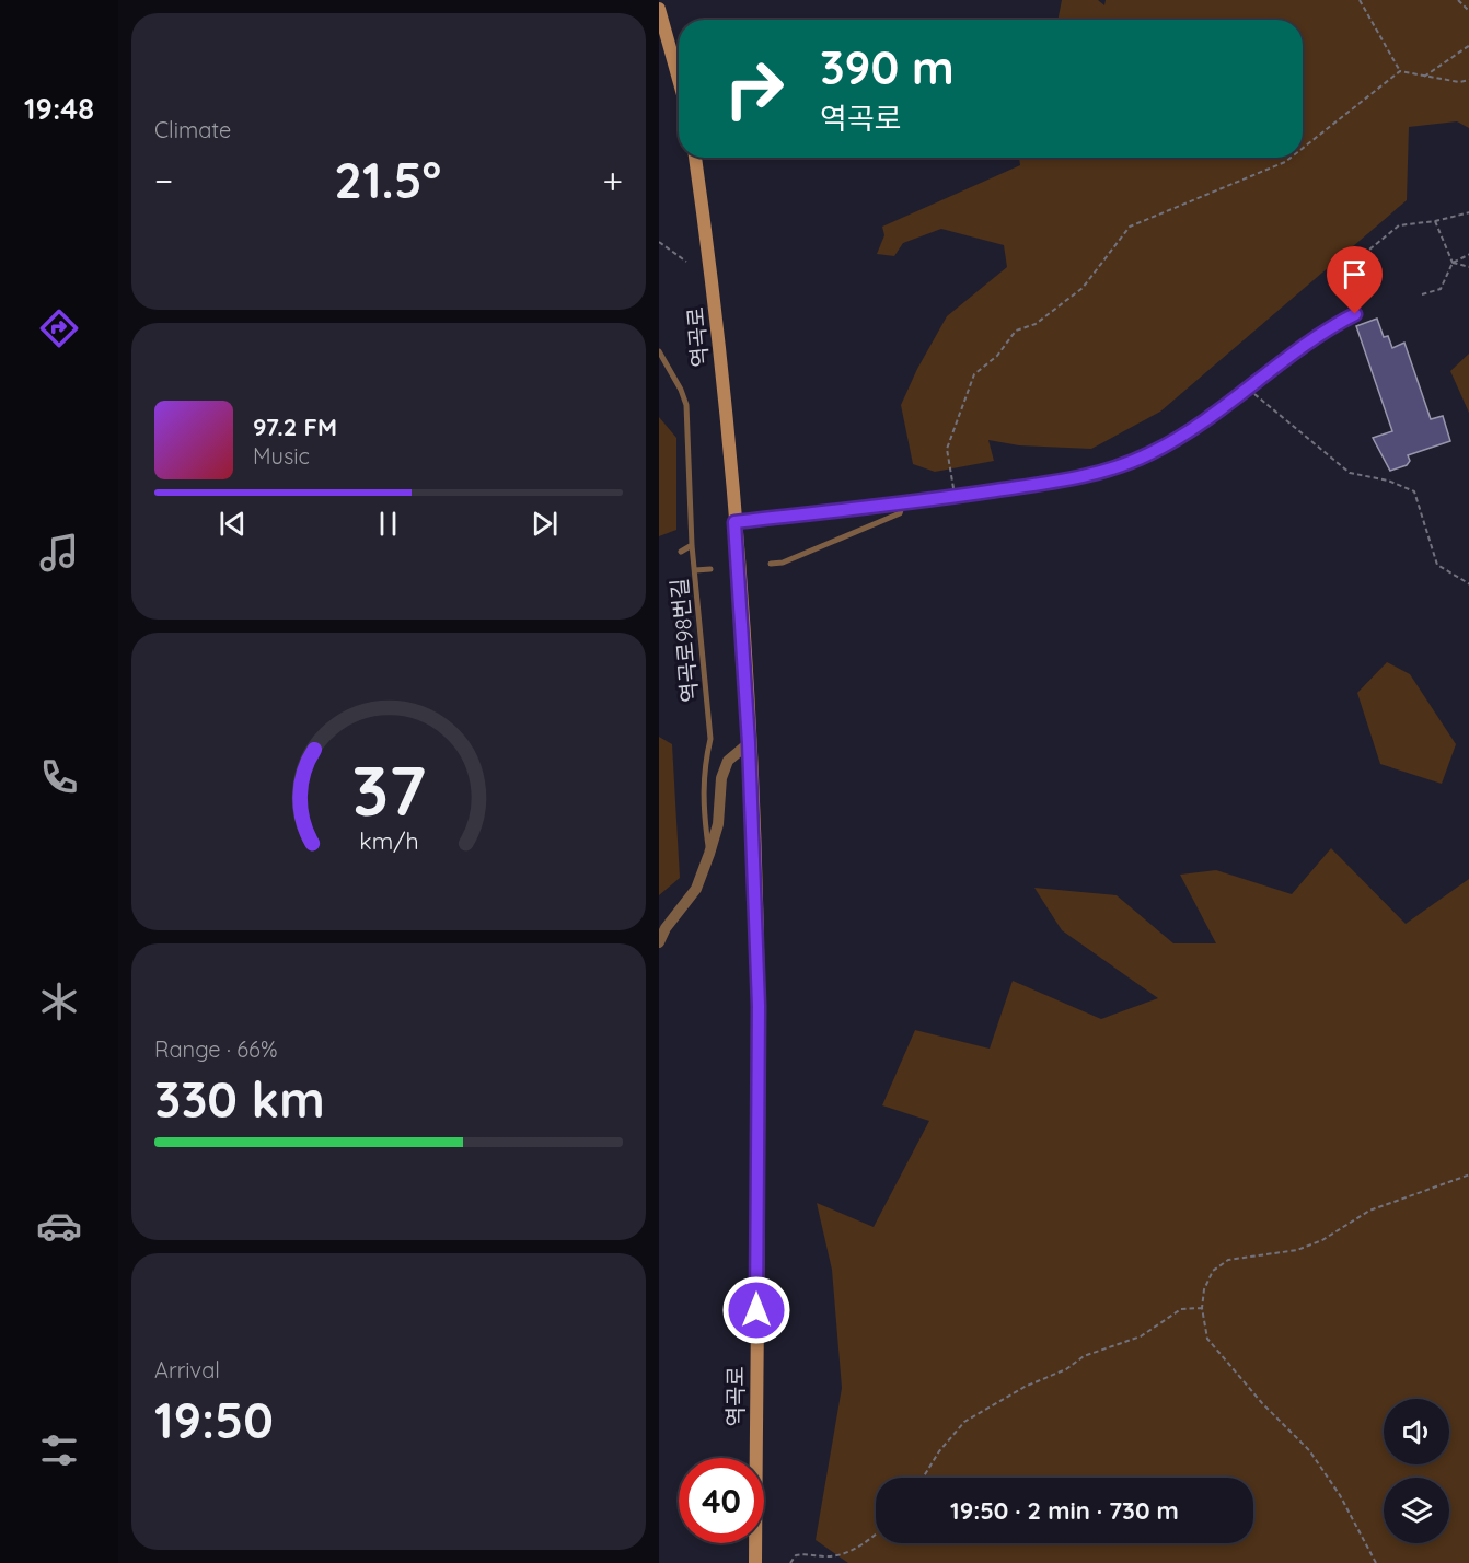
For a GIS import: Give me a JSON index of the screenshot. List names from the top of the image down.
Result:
{
  "streets": {
    "street": ["역곡로"],
    "lane": ["역곡로98번길"]
  },
  "page": {
    "tabs": "19:48",
    "tile": [
      "Climate",
      ["Range · 66%", "330 km"],
      ["Arrival", "19:50"]
    ],
    "turn": ["390 m", "역곡로"],
    "heat": ["−", "21.5°", "+"],
    "song": ["97.2 FM", "Music"],
    "limit": "40",
    "trip": "19:50 · 2 min · 730 m",
    "gauge": ["37", "km/h"]
  }
}
